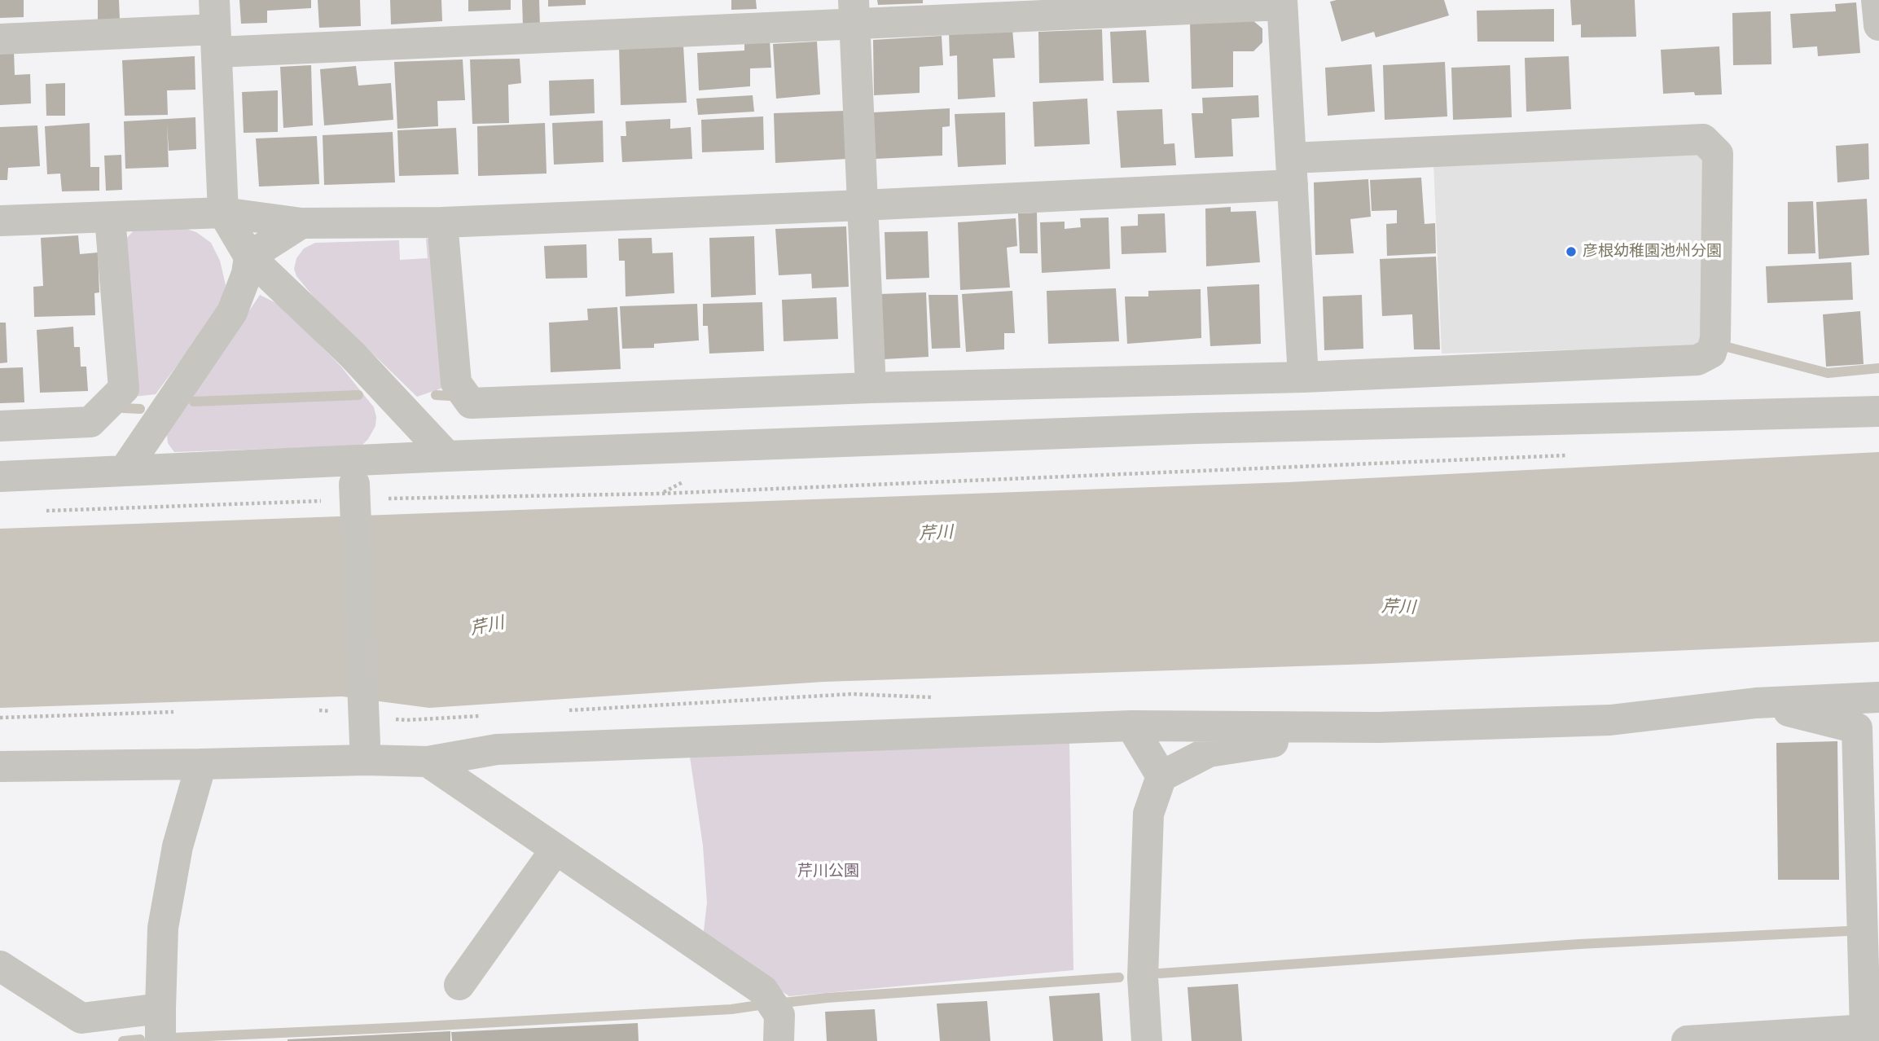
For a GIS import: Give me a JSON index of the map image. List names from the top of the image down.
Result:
{
  "water": ["芹川"],
  "parks": ["芹川公園"],
  "places": ["彦根幼稚園池州分園"]
}
